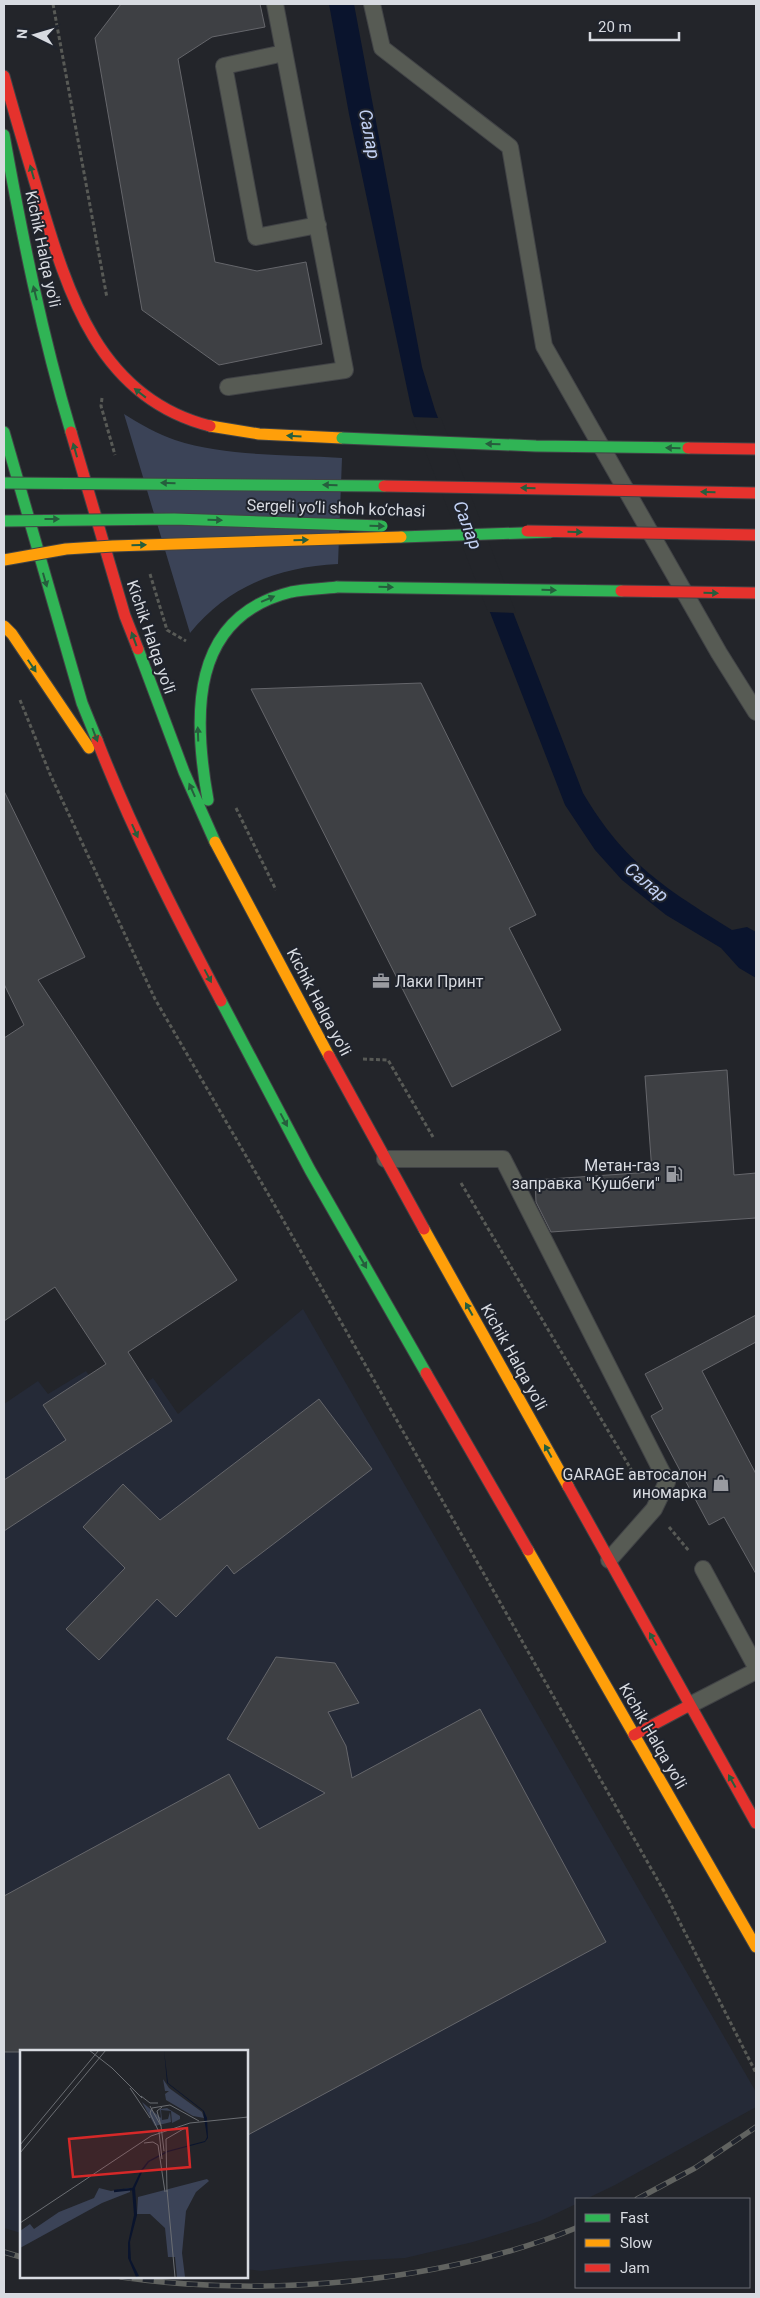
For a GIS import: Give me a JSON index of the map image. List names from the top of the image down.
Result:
{
  "streets": {
    "main road": ["Kichik Halqa yo'li", "Sergeli yo‘li shoh ko‘chasi"]
  },
  "water": ["Салар"],
  "places": {
    "office": ["Лаки Принт"],
    "fuel station": ["Метан-газ заправка \"Кушбеги\""],
    "shop": ["GARAGE автосалон иномарка"]
  },
  "legend": ["Fast", "Slow", "Jam"],
  "scale_bar": "20 m",
  "north": "left"
}
